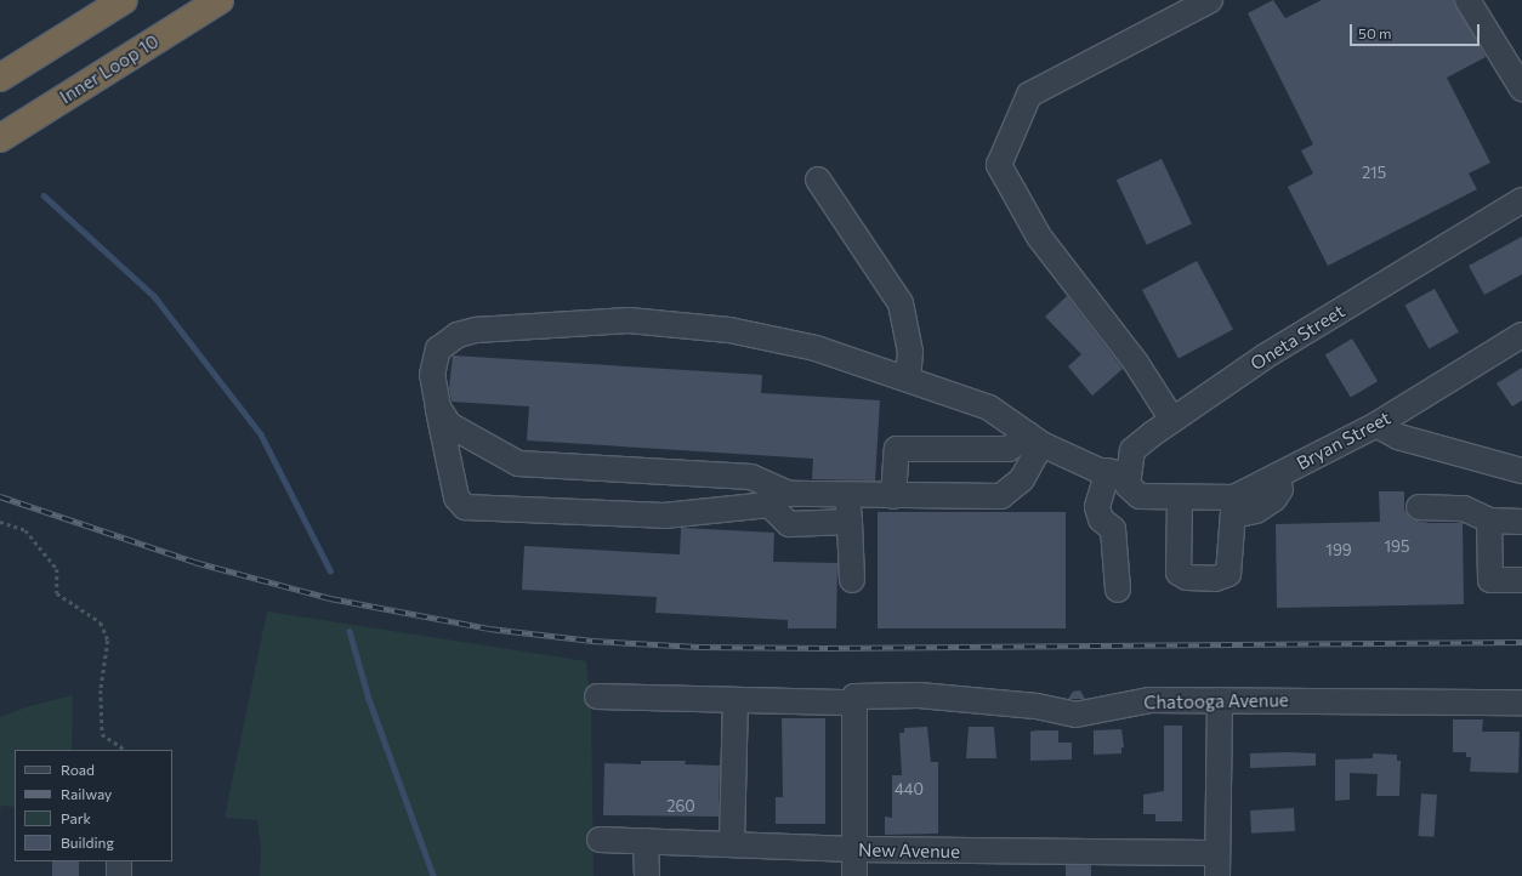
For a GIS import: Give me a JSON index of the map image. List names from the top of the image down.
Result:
{
  "streets": {
    "highway": ["Inner Loop 10"],
    "street": [
      "Oneta Street",
      "Bryan Street",
      "Chatooga Avenue",
      "New Avenue"
    ]
  },
  "crossings": [
    ["Oneta Street", "Bryan Street"]
  ],
  "house_numbers": [
    "215",
    "195",
    "199",
    "440",
    "260"
  ],
  "legend": [
    "Road",
    "Railway",
    "Park",
    "Building"
  ],
  "scale_bar": "50 m"
}
